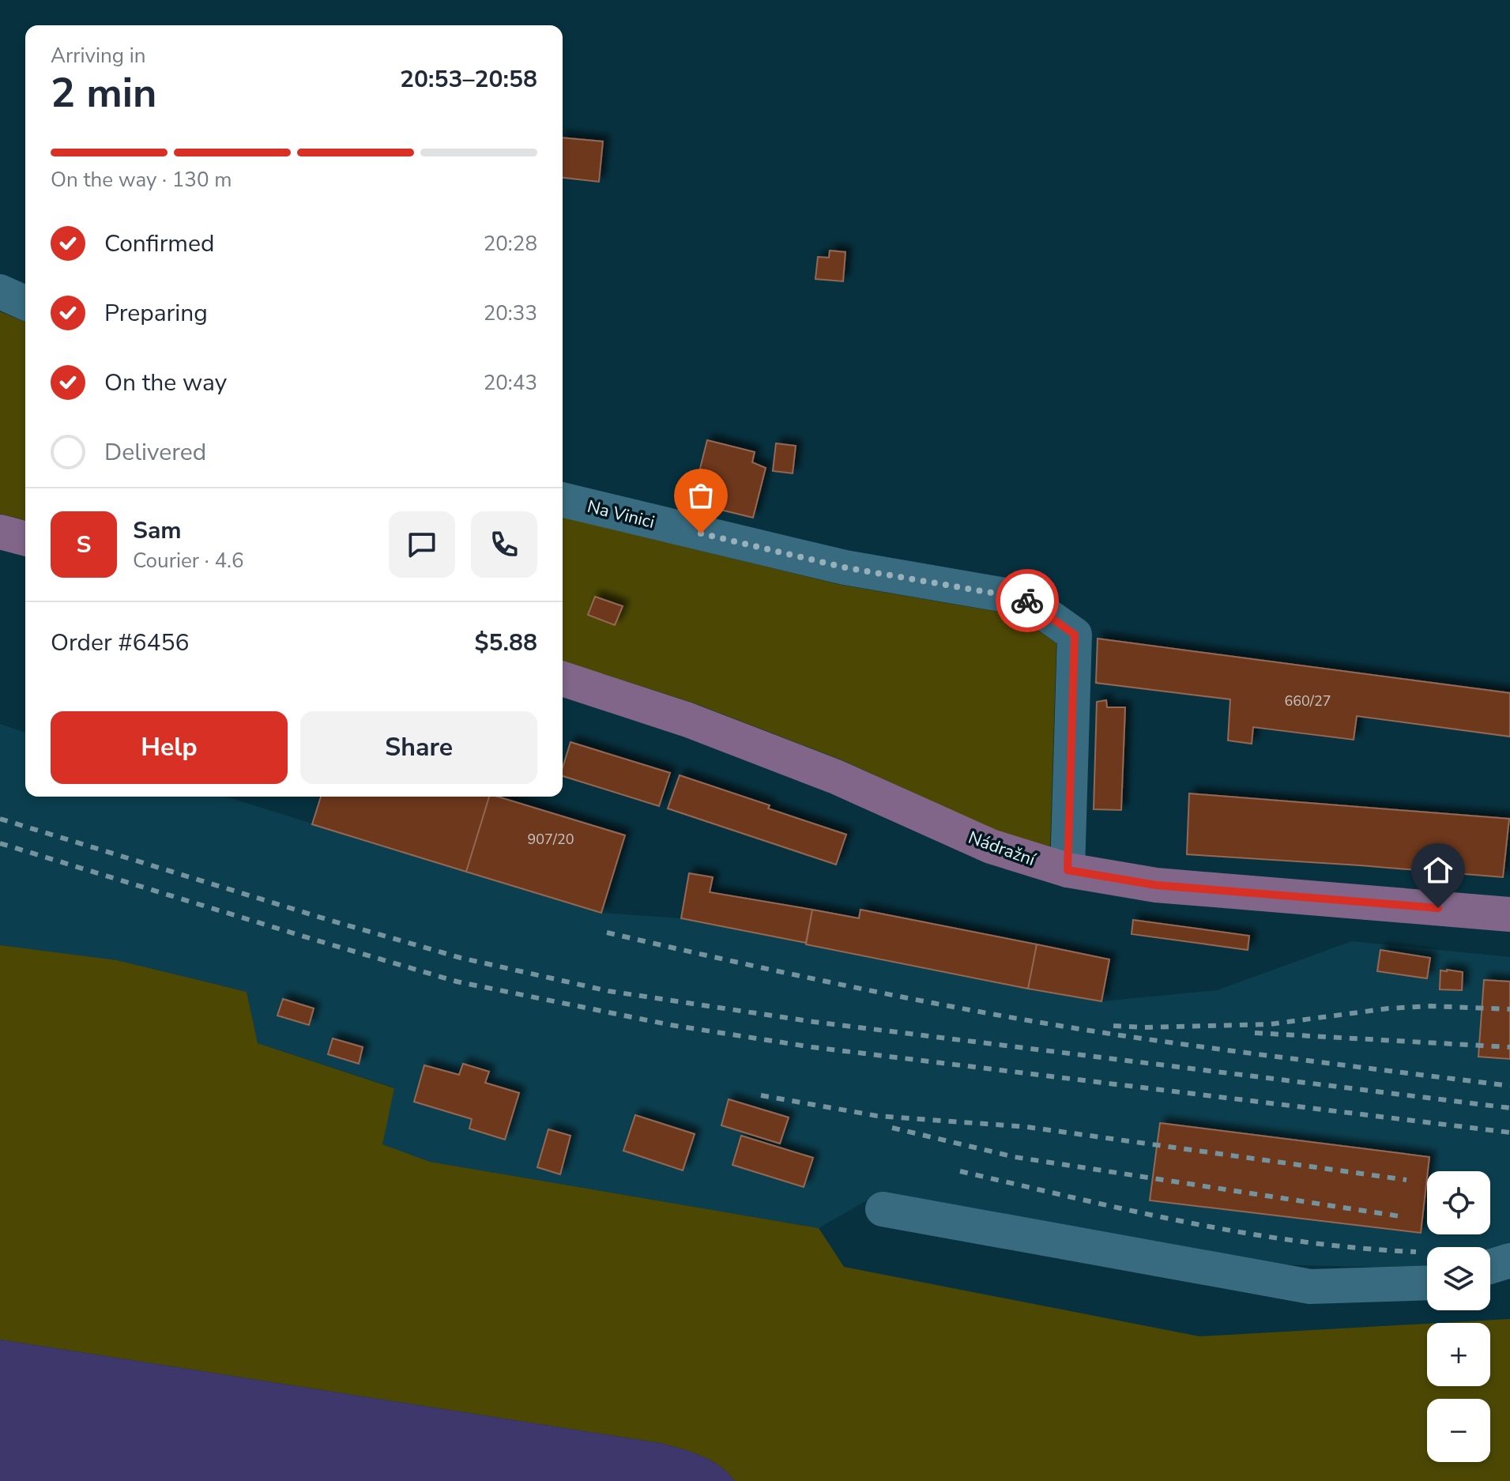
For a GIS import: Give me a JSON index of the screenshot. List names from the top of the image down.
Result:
{
  "streets": {
    "main road": ["Nádražní"],
    "street": ["Na Vinici"]
  },
  "crossings": [
    ["Na Vinici", "Nádražní"]
  ],
  "house_numbers": ["660/27", "907/20"],
  "page": {
    "heading": ["2 min", "Arriving in", "20:53–20:58"],
    "panel": [
      "Sam",
      "Courier · 4.6",
      "Order #6456",
      "$5.88"
    ],
    "bar": "On the way · 130 m",
    "list": [
      ["Confirmed", "20:28"],
      ["Preparing", "20:33"],
      ["On the way", "20:43"],
      "Delivered"
    ],
    "round": "S",
    "buttons": ["Help", "Share"],
    "map_buttons": ["+", "−"]
  }
}
